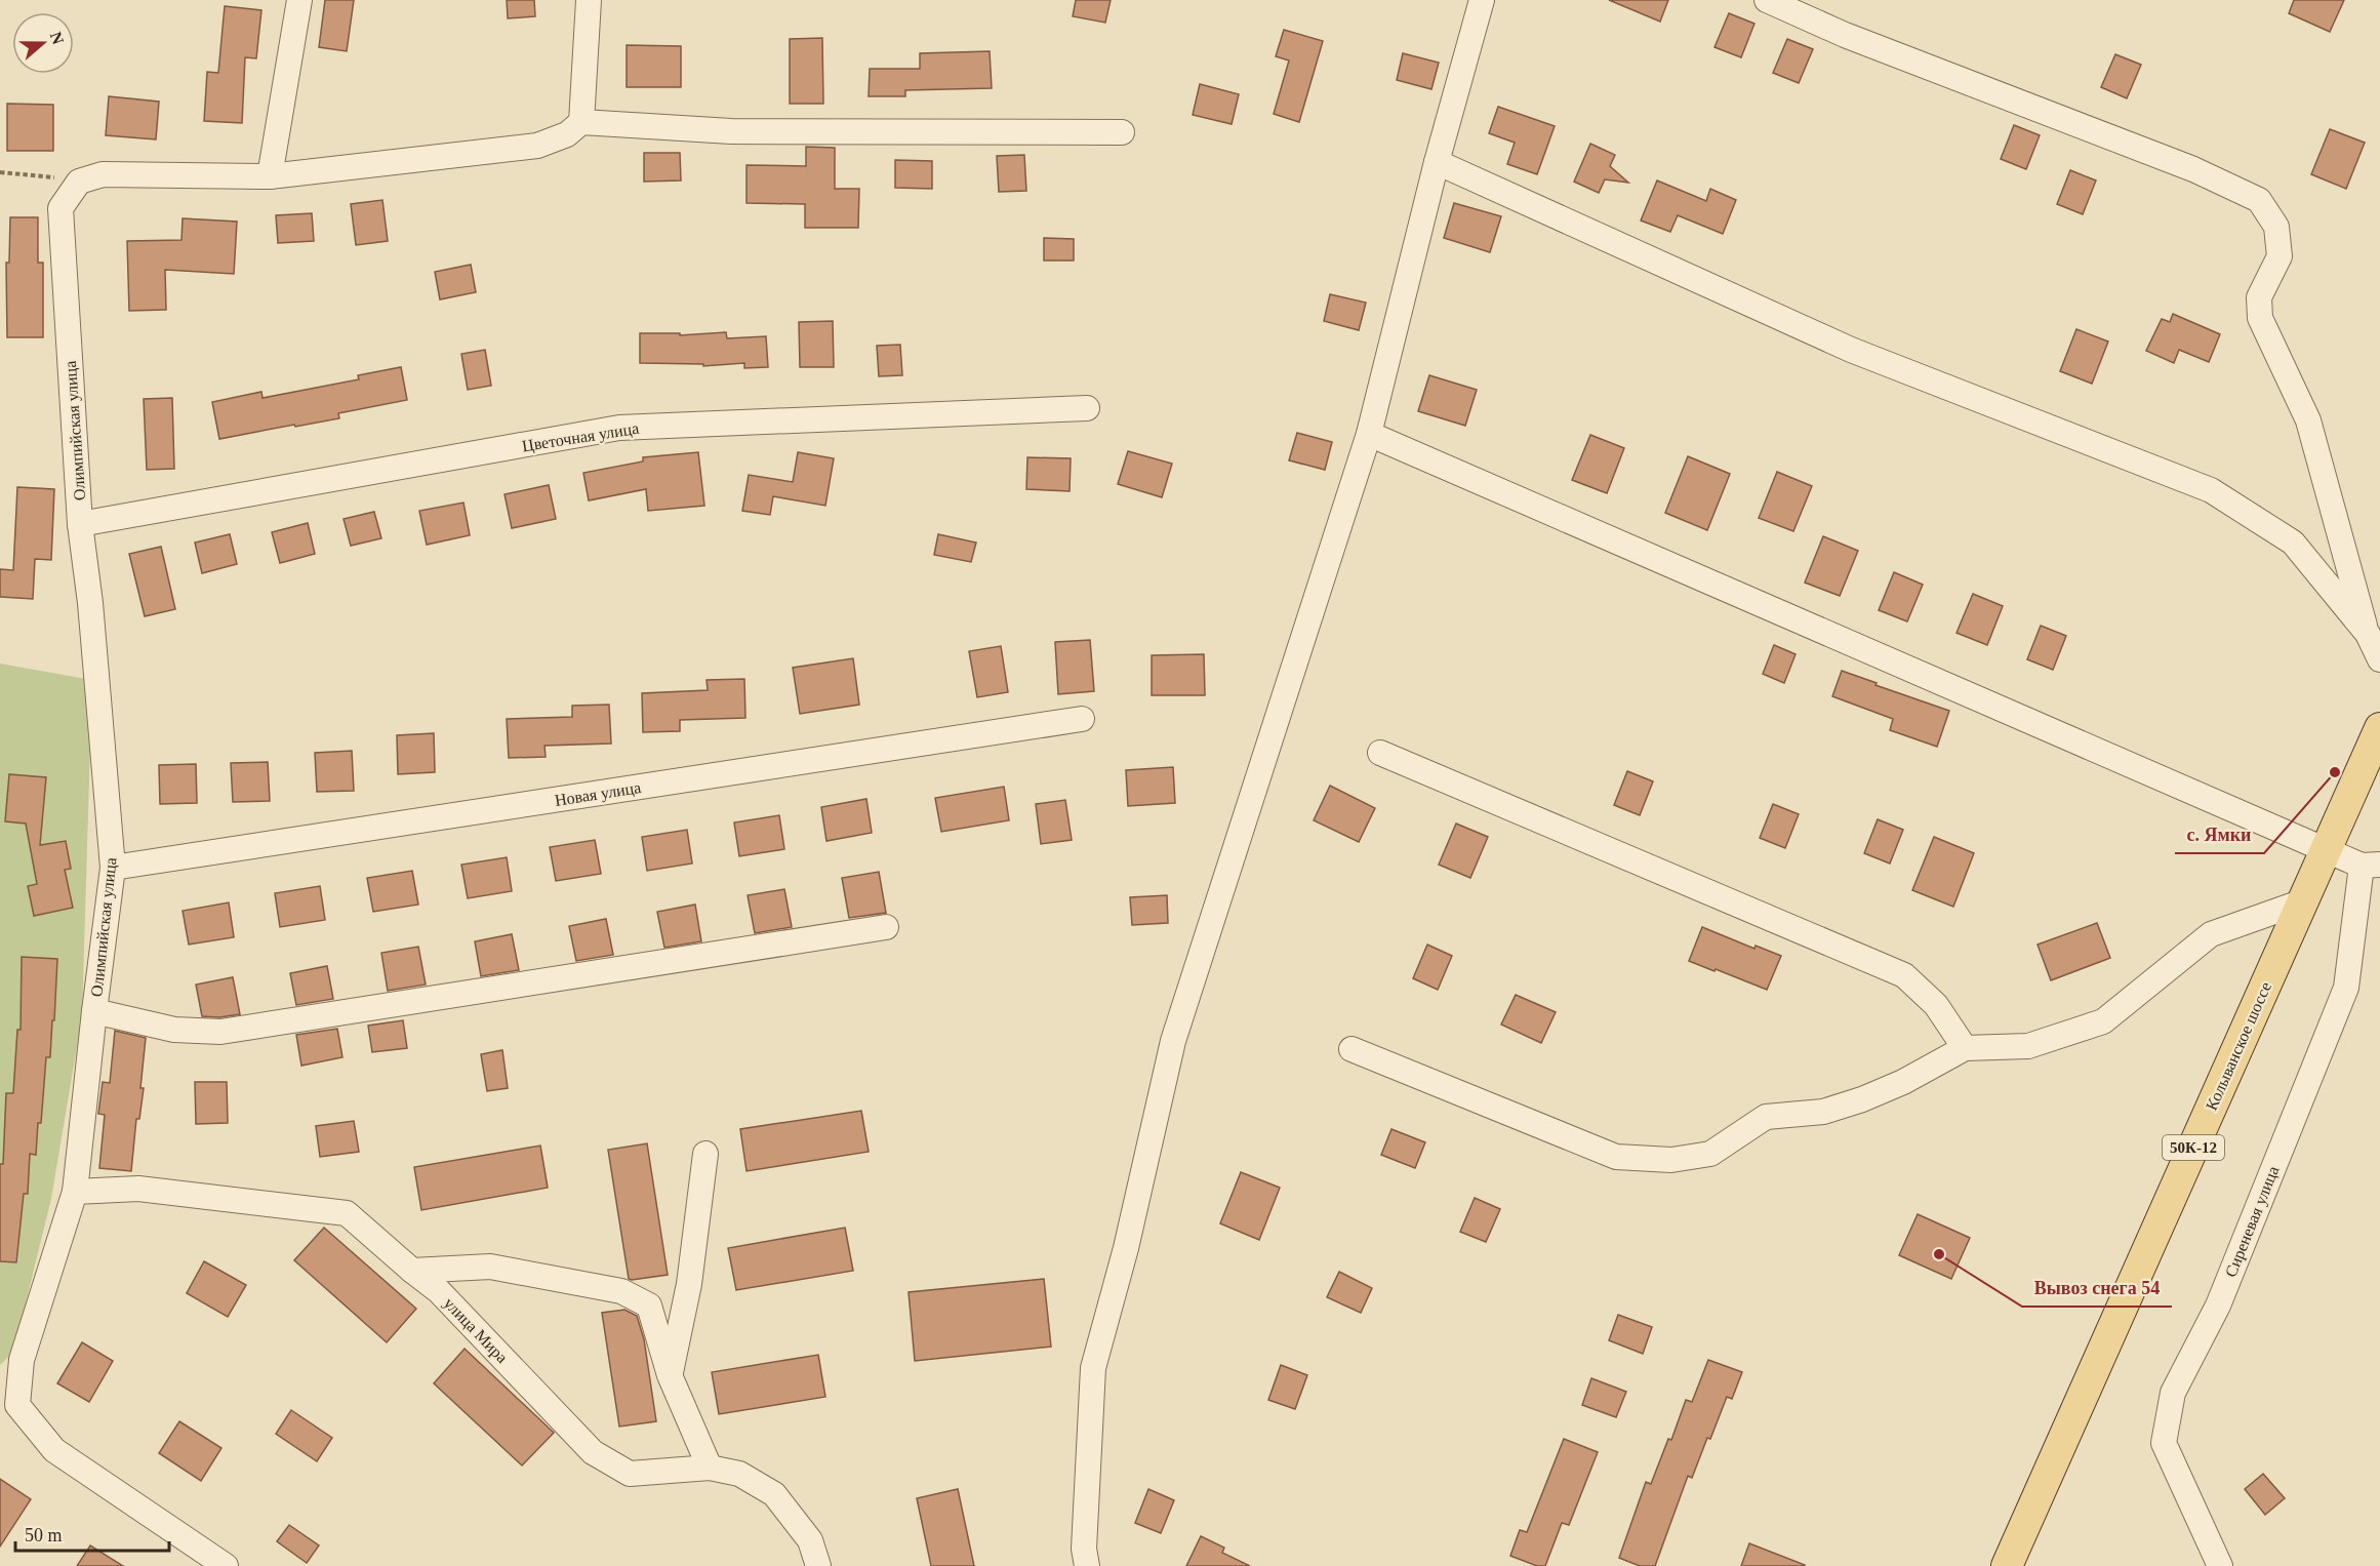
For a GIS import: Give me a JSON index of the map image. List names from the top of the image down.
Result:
{
  "streets": {
    "main road": ["Колыванское шоссе", "50К-12"],
    "street": [
      "Олимпийская улица",
      "Цветочная улица",
      "Новая улица",
      "Сиреневая улица",
      "улица Мира"
    ]
  },
  "crossings": [
    ["Олимпийская улица", "Цветочная улица"],
    ["Олимпийская улица", "Новая улица"],
    ["Олимпийская улица", "улица Мира"]
  ],
  "places": ["с. Ямки", "Вывоз снега 54"],
  "scale_bar": "50 m",
  "north": "right"
}
